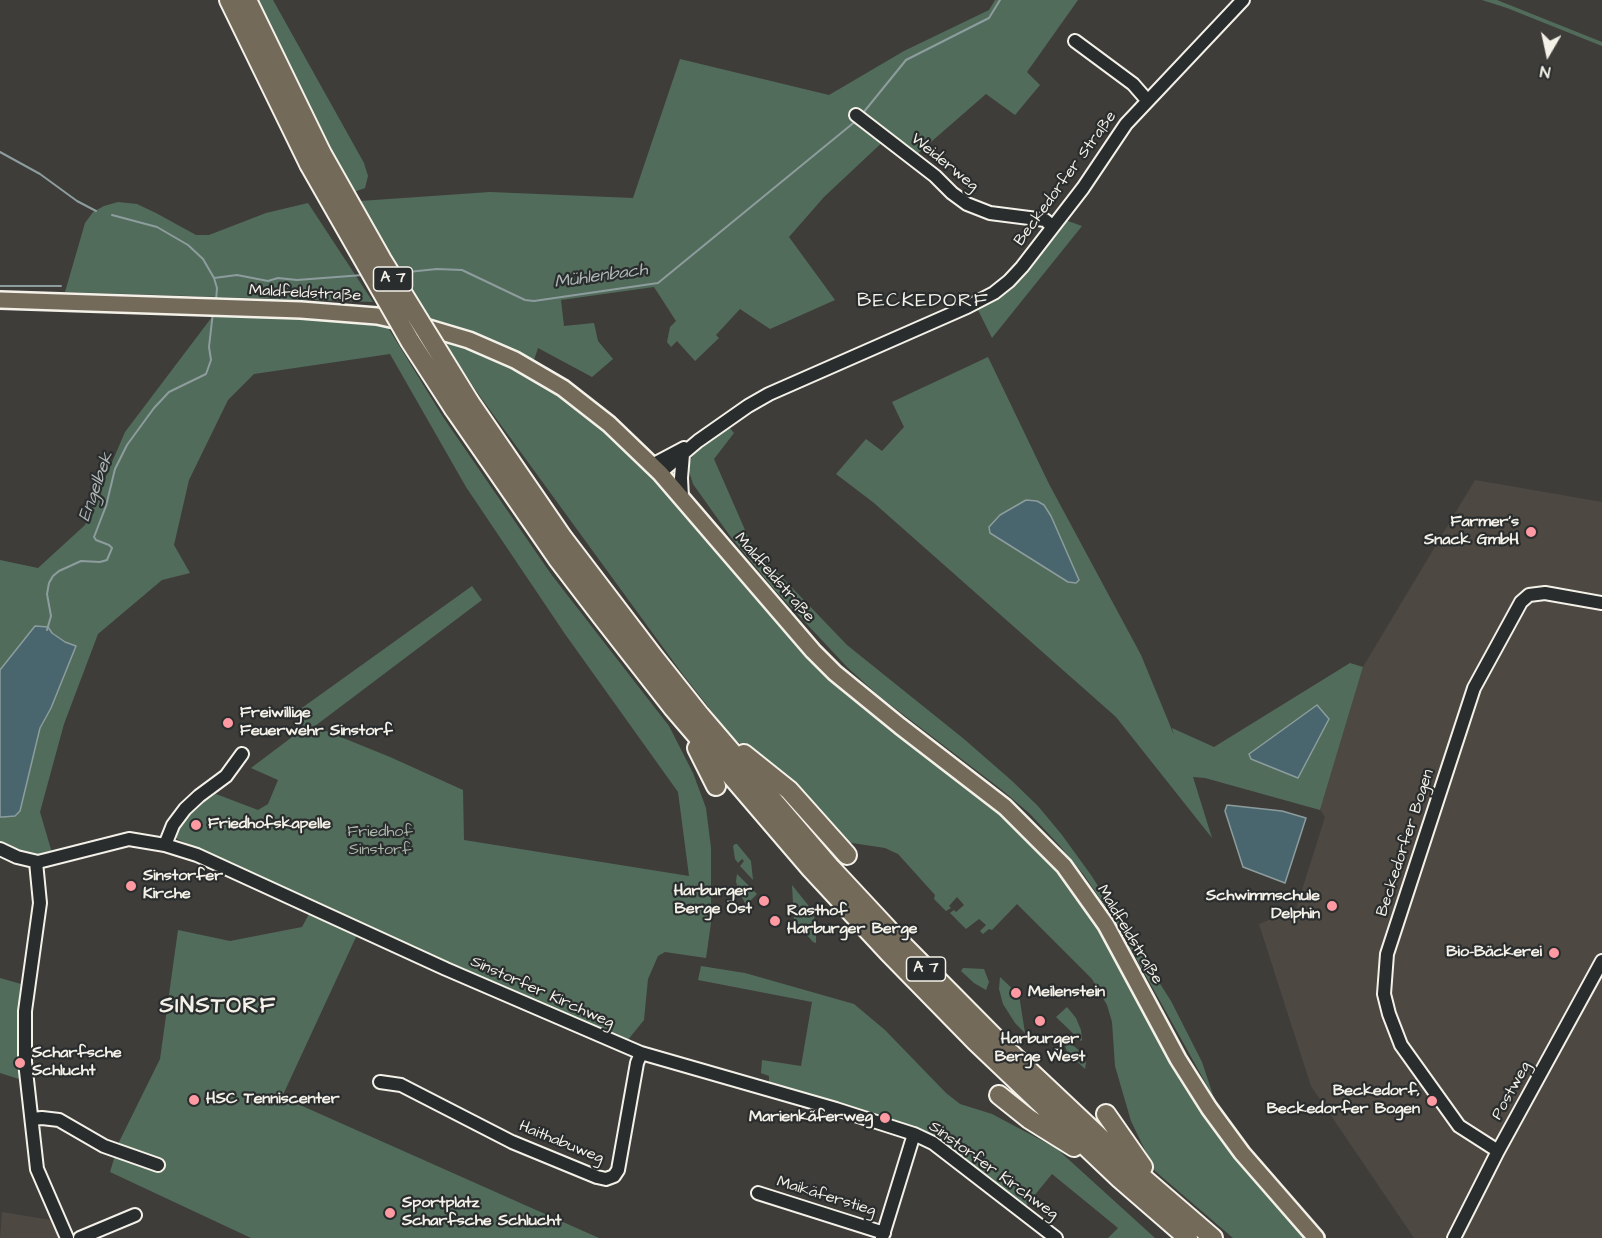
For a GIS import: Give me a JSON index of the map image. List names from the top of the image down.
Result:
{
  "streets": {
    "highway": ["A 7"],
    "main road": ["Maldfeldstraße"],
    "street": [
      "Weiderweg",
      "Beckedorfer Straße",
      "Beckedorfer Bogen",
      "Sinstorfer Kirchweg",
      "Postweg",
      "Haithabuweg",
      "Maikäferstieg"
    ]
  },
  "crossings": [
    ["Weiderweg", "Beckedorfer Straße"],
    ["Beckedorfer Straße", "Maldfeldstraße"],
    ["Beckedorfer Bogen", "Postweg"],
    ["Sinstorfer Kirchweg", "Haithabuweg"]
  ],
  "districts": ["BECKEDORF", "SINSTORF"],
  "water": ["Mühlenbach", "Engelbek"],
  "parks": ["Friedhof Sinstorf"],
  "places": [
    "Farmer's Snack GmbH",
    "Freiwillige Feuerwehr Sinstorf",
    "Friedhofskapelle",
    "Sinstorfer Kirche",
    "Harburger Berge Ost",
    "Schwimmschule Delphin",
    "Rasthof Harburger Berge",
    "Bio-Bäckerei",
    "Meilenstein",
    "Harburger Berge West",
    "Scharfsche Schlucht",
    "HSC Tenniscenter",
    "Beckedorf, Beckedorfer Bogen",
    "Marienkäferweg",
    "Sportplatz Scharfsche Schlucht"
  ],
  "north": "bottom"
}
